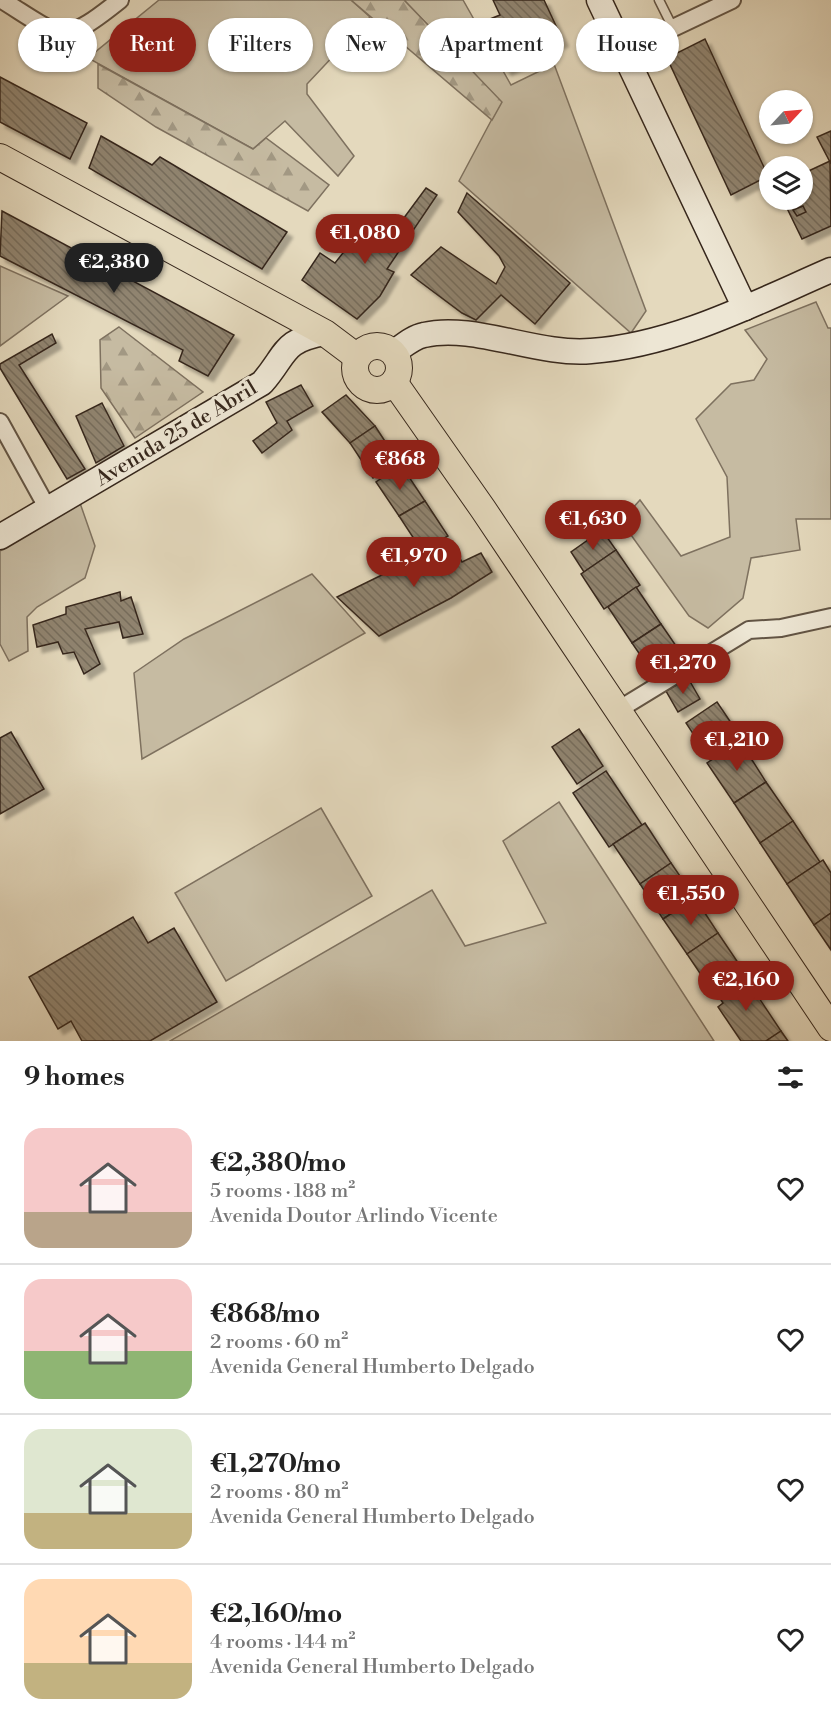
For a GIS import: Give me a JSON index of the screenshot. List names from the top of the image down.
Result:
{
  "streets": {
    "main road": ["Avenida 25 de Abril"]
  },
  "north": "top right",
  "page": {
    "chip": [
      "Buy",
      "Rent",
      "Filters",
      "New",
      "Apartment",
      "House"
    ],
    "price": [
      "€1,080",
      "€2,380",
      "€868",
      "€1,630",
      "€1,970",
      "€1,270",
      "€1,210",
      "€1,550",
      "€2,160"
    ],
    "heading": "9 homes",
    "list": [
      {
        "name": "€2,380/mo",
        "note": "5 rooms · 188 m² · Avenida Doutor Arlindo Vicente"
      },
      {
        "name": "€868/mo",
        "note": "2 rooms · 60 m² · Avenida General Humberto Delgado"
      },
      {
        "name": "€1,270/mo",
        "note": "2 rooms · 80 m² · Avenida General Humberto Delgado"
      },
      {
        "name": "€2,160/mo",
        "note": "4 rooms · 144 m² · Avenida General Humberto Delgado"
      }
    ]
  }
}
